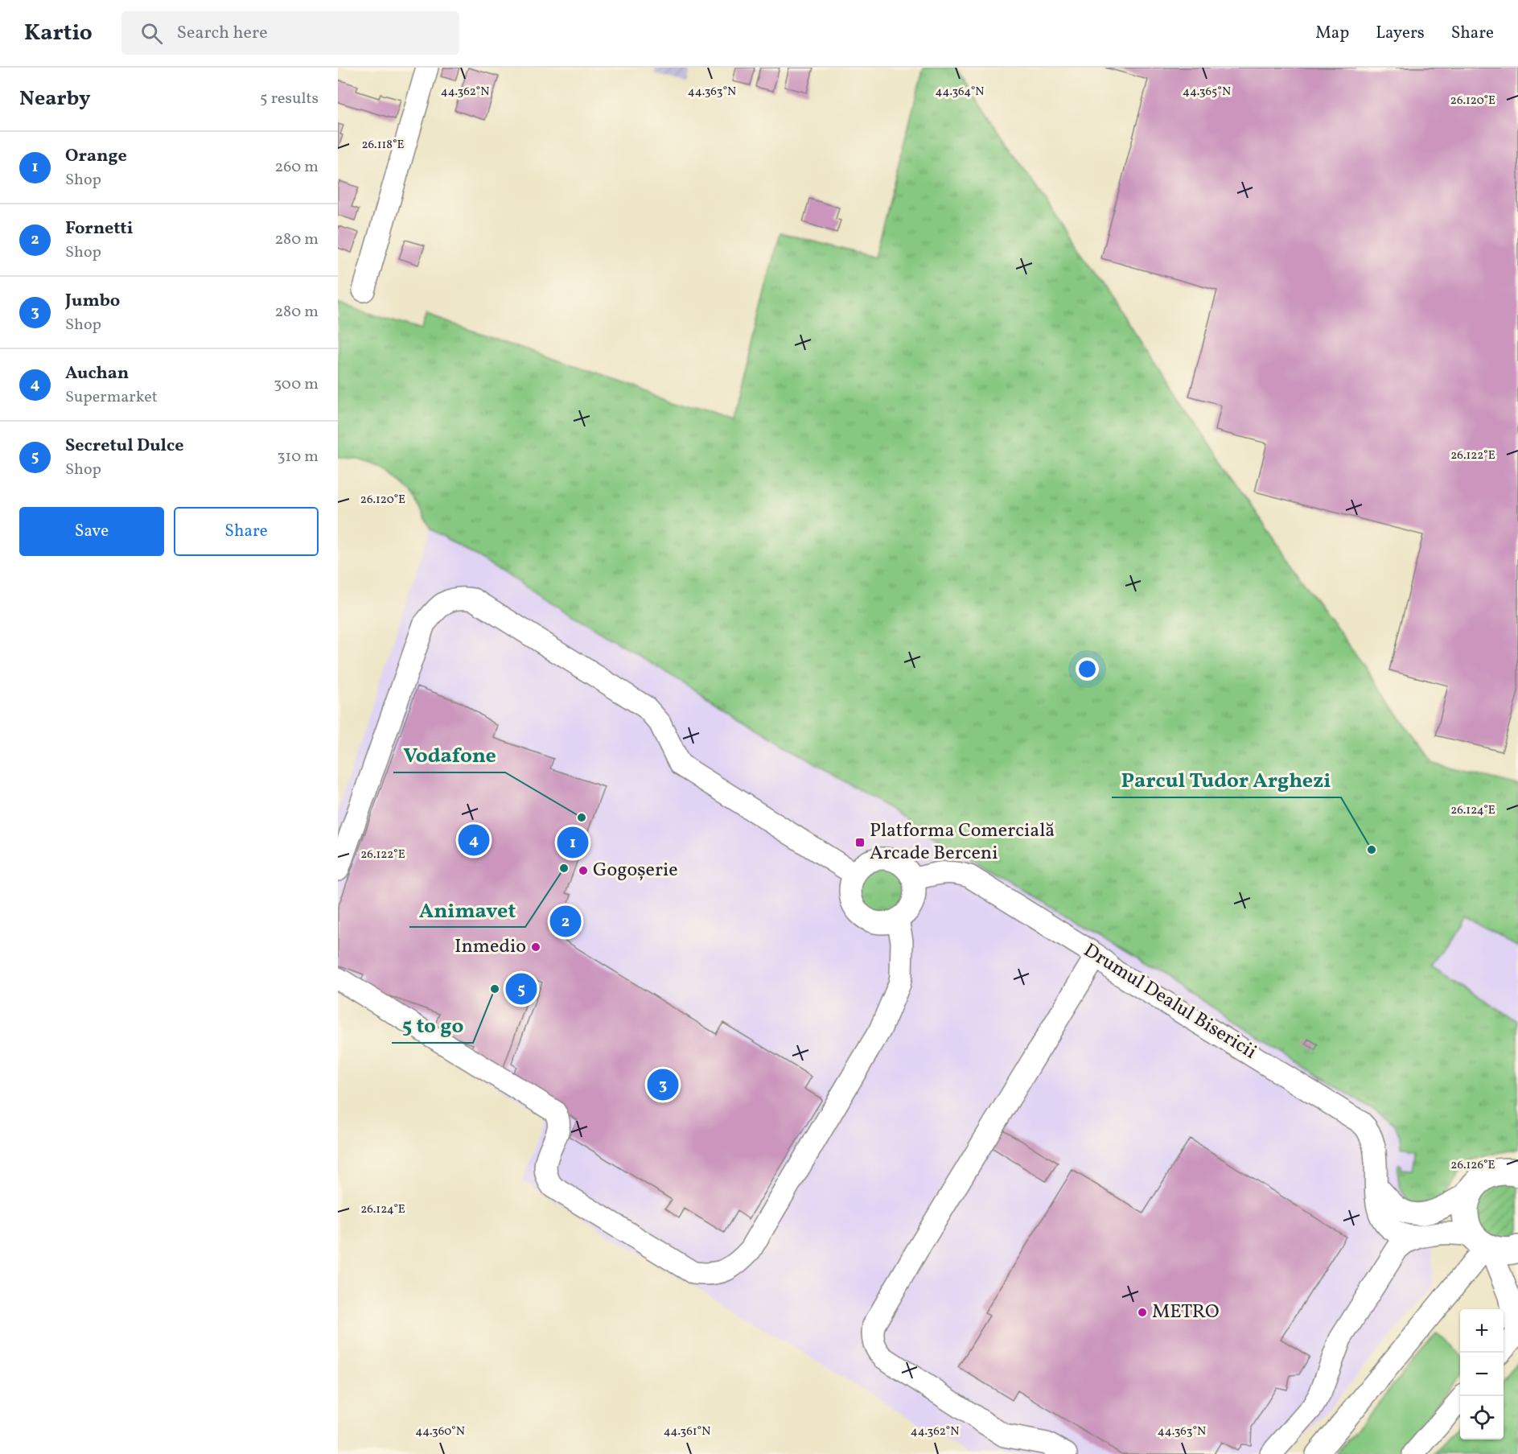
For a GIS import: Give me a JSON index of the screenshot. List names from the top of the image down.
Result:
{
  "streets": {
    "street": ["Drumul Dealul Bisericii"]
  },
  "places": {
    "other": [
      "Vodafone",
      "Parcul Tudor Arghezi",
      "Animavet",
      "Gogoșerie",
      "Inmedio",
      "5 to go",
      "METRO"
    ],
    "transit": ["Platforma Comercială Arcade Berceni"]
  },
  "page": {
    "header": "Kartio",
    "search": "Search here",
    "nav": ["Map", "Layers", "Share"],
    "heading": ["Nearby", "5 results"],
    "list": [
      {
        "mark": "1",
        "name": "Orange",
        "note": "Shop",
        "value": "260 m"
      },
      {
        "mark": "2",
        "name": "Fornetti",
        "note": "Shop",
        "value": "280 m"
      },
      {
        "mark": "3",
        "name": "Jumbo",
        "note": "Shop",
        "value": "280 m"
      },
      {
        "mark": "4",
        "name": "Auchan",
        "note": "Supermarket",
        "value": "300 m"
      },
      {
        "mark": "5",
        "name": "Secretul Dulce",
        "note": "Shop",
        "value": "310 m"
      }
    ],
    "buttons": ["Save", "Share"],
    "pins": [
      "4",
      "1",
      "2",
      "5",
      "3"
    ],
    "map_buttons": ["+", "−"]
  },
  "coordinates": [
    "44.362°N",
    "44.363°N",
    "44.364°N",
    "44.365°N",
    "26.120°E",
    "26.118°E",
    "26.122°E",
    "26.124°E",
    "26.126°E",
    "44.360°N",
    "44.361°N"
  ]
}
